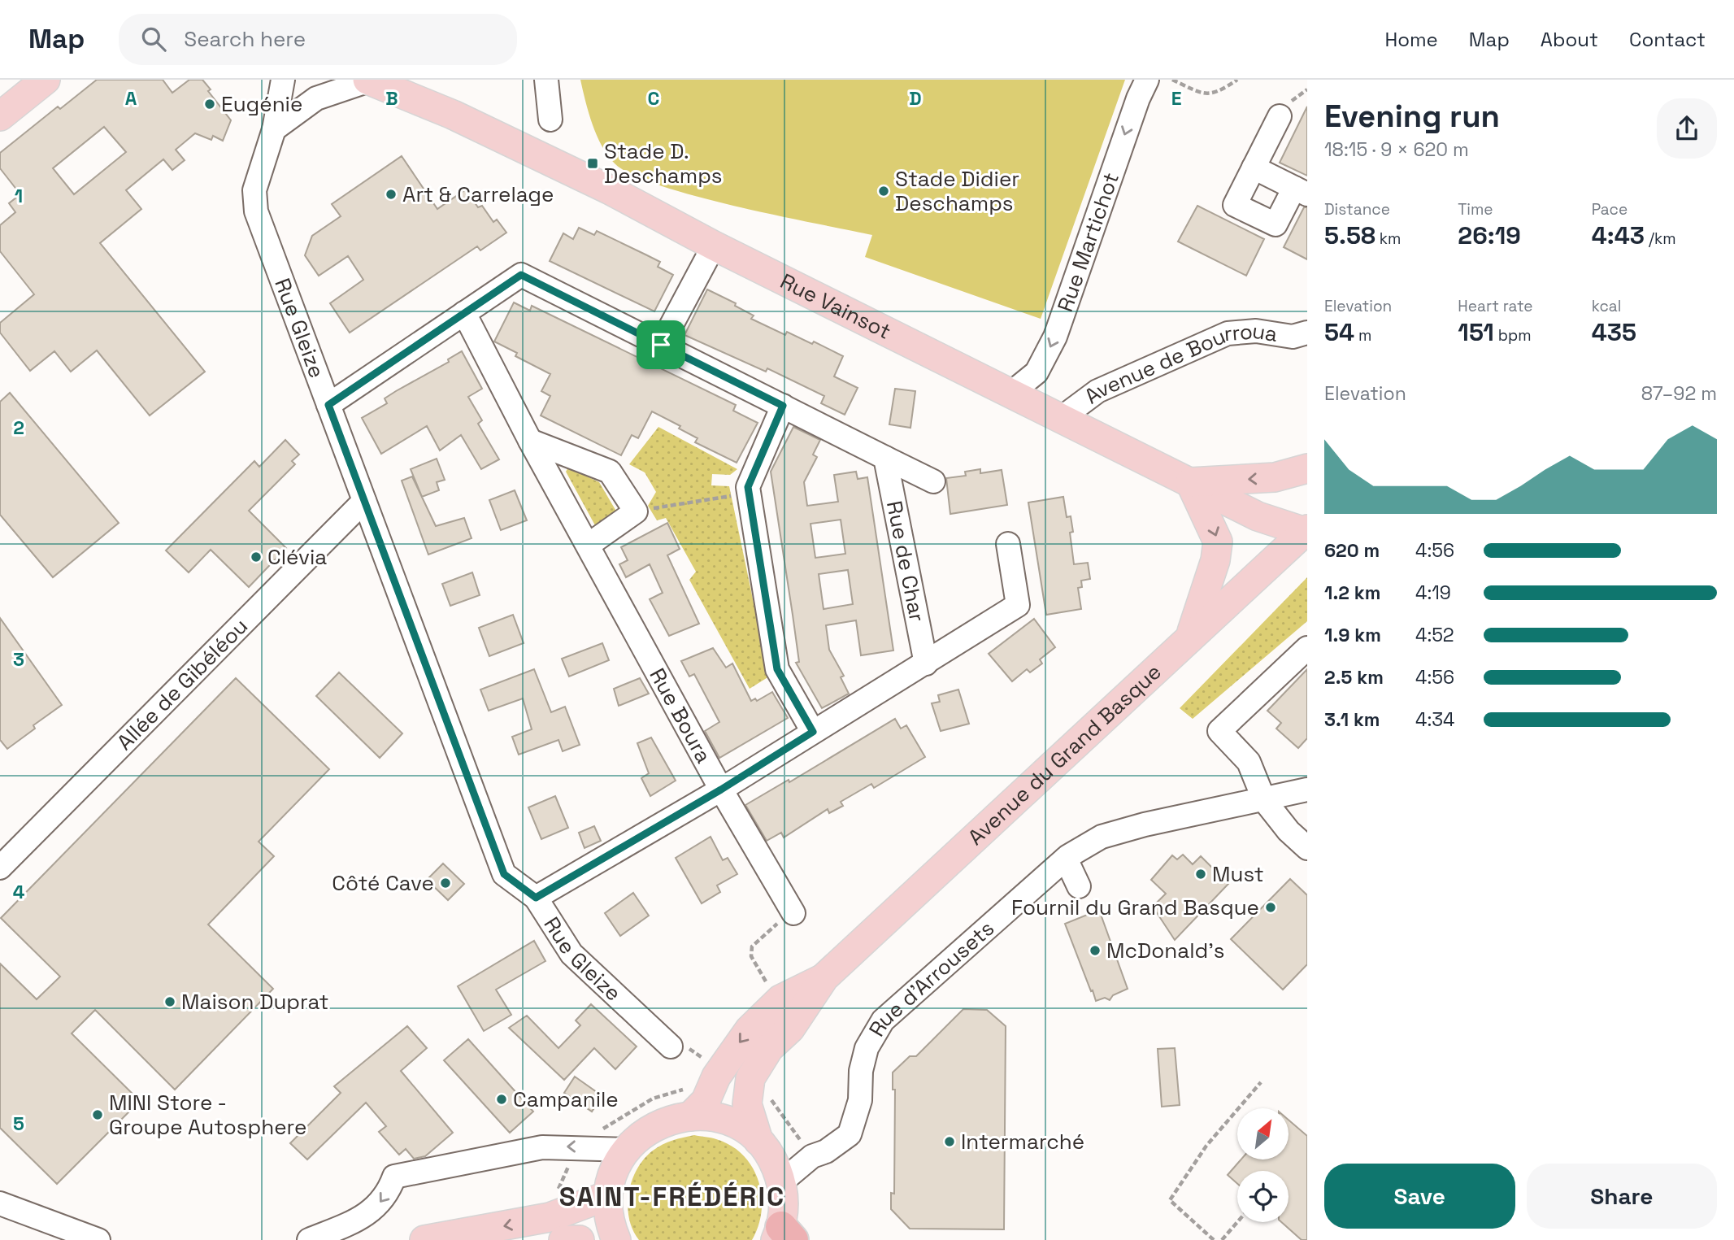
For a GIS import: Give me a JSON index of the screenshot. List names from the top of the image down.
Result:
{
  "streets": {
    "main road": ["Rue Vainsot", "Avenue du Grand Basque"],
    "street": [
      "Rue Martichot",
      "Rue Gleize",
      "Avenue de Bourroua",
      "Rue de Char",
      "Allée de Gibéléou",
      "Rue Boura",
      "Rue d'Arrousets"
    ]
  },
  "crossings": [
    ["Rue Martichot", "Rue Vainsot"],
    ["Rue Vainsot", "Avenue de Bourroua"],
    ["Rue Vainsot", "Avenue du Grand Basque"],
    ["Rue Gleize", "Rue de Char"],
    ["Rue Gleize", "Allée de Gibéléou"],
    ["Rue de Char", "Rue Boura"],
    ["Avenue du Grand Basque", "Rue d'Arrousets"]
  ],
  "one_way": ["Rue Martichot"],
  "districts": ["SAINT-FRÉDÉRIC"],
  "places": {
    "other": [
      "Eugénie",
      "Stade Didier Deschamps",
      "Art & Carrelage",
      "Clévia",
      "Must",
      "Côté Cave",
      "Fournil du Grand Basque",
      "McDonald's",
      "Maison Duprat",
      "Campanile",
      "MINI Store - Groupe Autosphere",
      "Intermarché"
    ],
    "transit": ["Stade D. Deschamps"]
  },
  "north": "top right",
  "page": {
    "header": "Map",
    "search": "Search here",
    "nav": [
      "Home",
      "Map",
      "About",
      "Contact"
    ],
    "heading": ["Evening run", "18:15 · 9 × 620 m"],
    "stats": [
      ["Distance", "5.58 km"],
      ["Time", "26:19"],
      ["Pace", "4:43 /km"],
      ["Elevation", "54 m"],
      ["Heart rate", "151 bpm"],
      ["kcal", "435"]
    ],
    "chart": ["Elevation", "87–92 m"],
    "list": [
      {
        "name": "620 m",
        "note": "4:56"
      },
      {
        "name": "1.2 km",
        "note": "4:19"
      },
      {
        "name": "1.9 km",
        "note": "4:52"
      },
      {
        "name": "2.5 km",
        "note": "4:56"
      },
      {
        "name": "3.1 km",
        "note": "4:34"
      }
    ],
    "buttons": ["Save", "Share"]
  },
  "grid": {
    "columns": [
      "A",
      "B",
      "C",
      "D",
      "E"
    ],
    "rows": [
      "1",
      "2",
      "3",
      "4",
      "5"
    ]
  }
}
